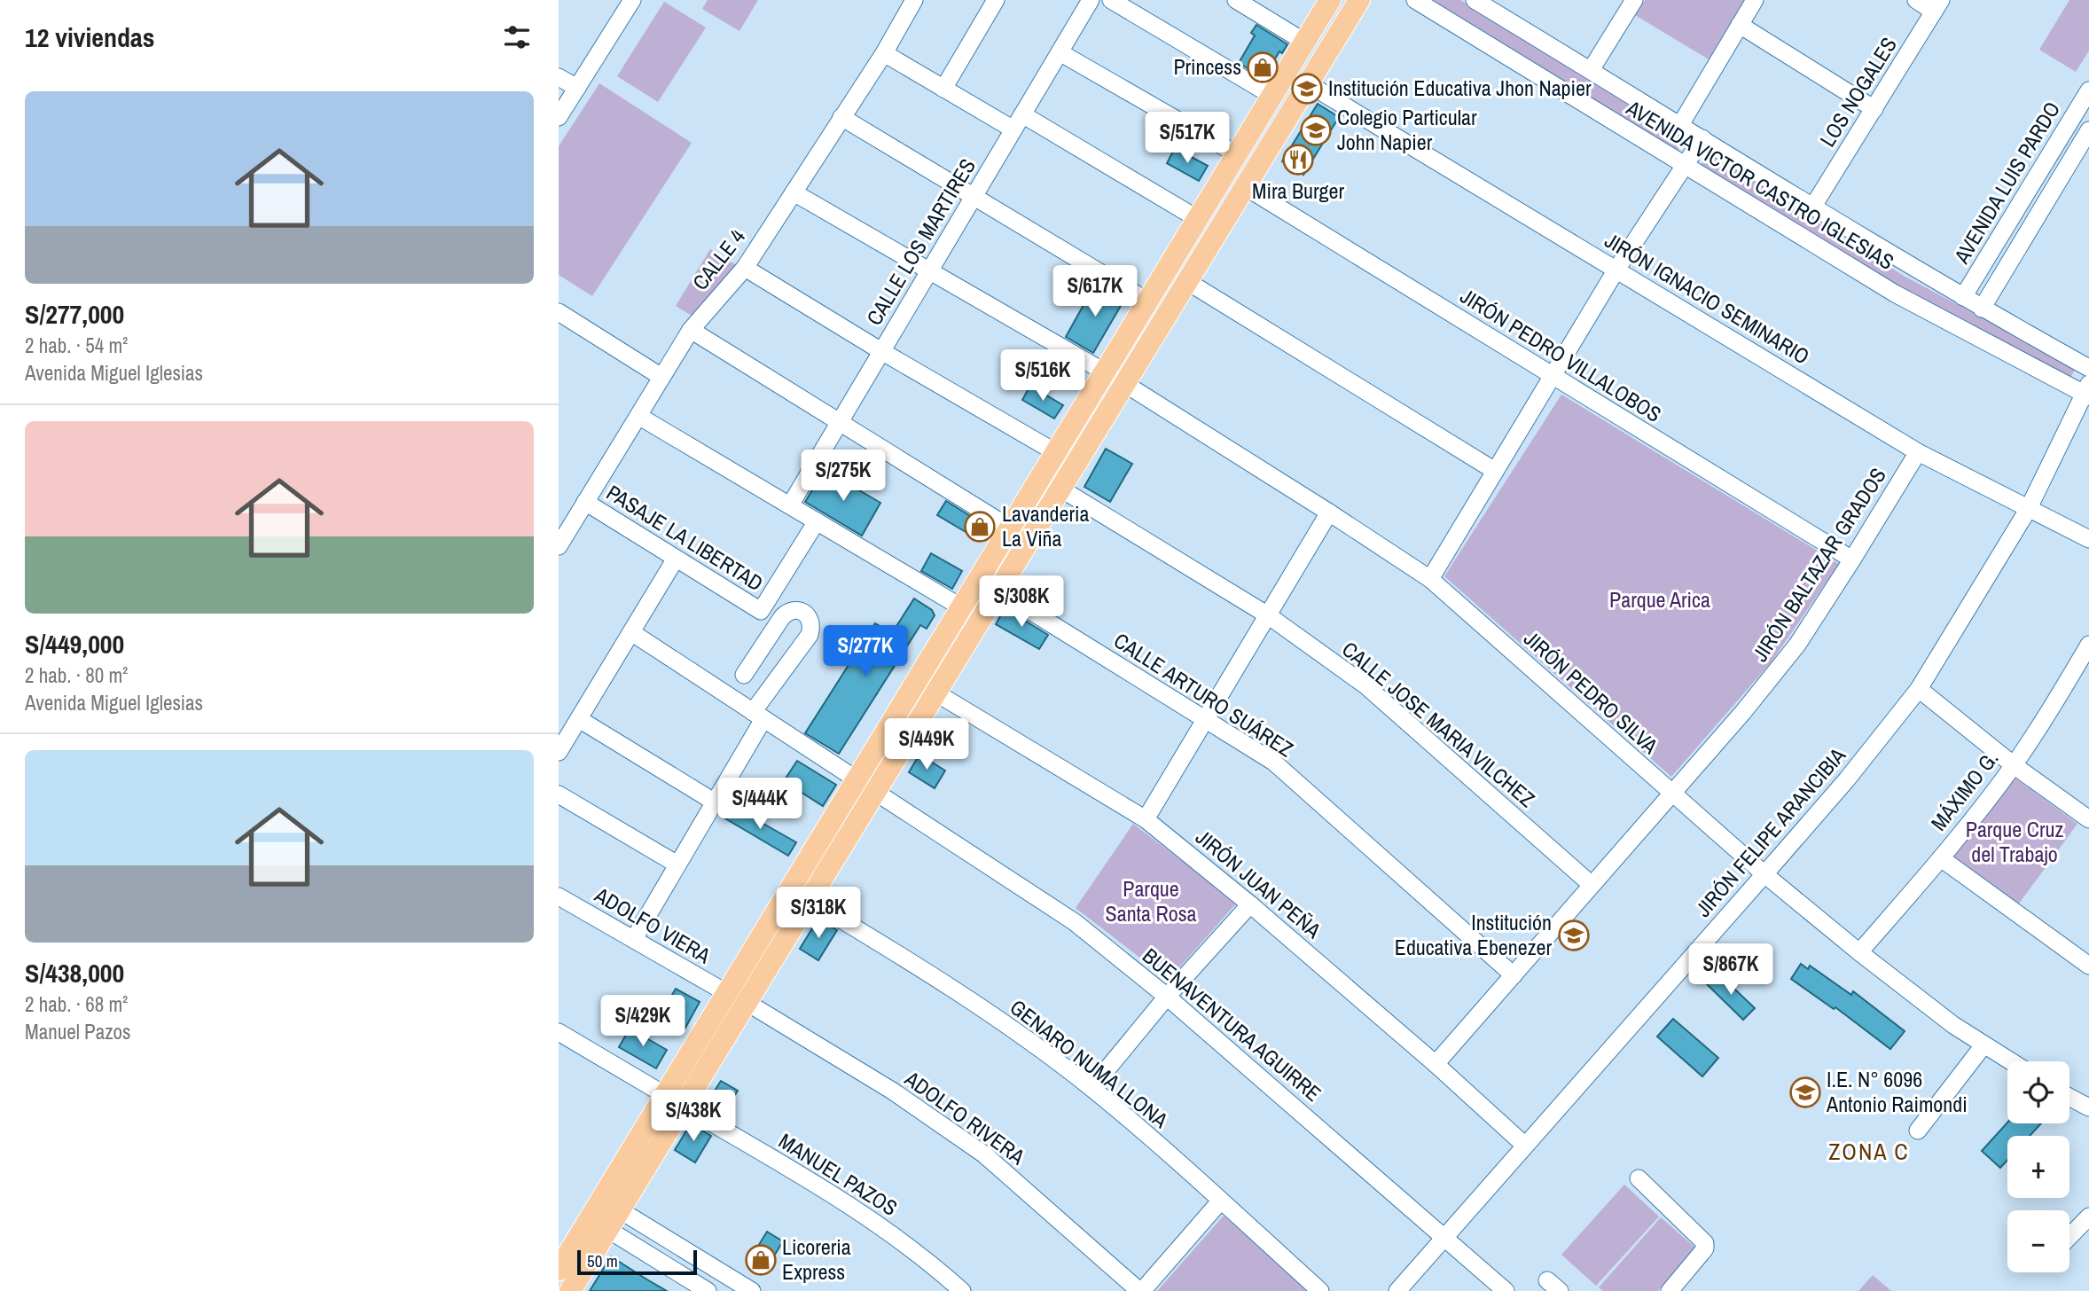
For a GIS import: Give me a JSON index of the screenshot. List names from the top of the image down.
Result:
{
  "streets": {
    "street": [
      "LOS NOGALES",
      "AVENIDA LUIS PARDO",
      "AVENIDA VICTOR CASTRO IGLESIAS",
      "CALLE LOS MARTIRES",
      "CALLE 4",
      "JIRÓN IGNACIO SEMINARIO",
      "JIRÓN PEDRO VILLALOBOS",
      "PASAJE LA LIBERTAD",
      "JIRÓN BALTAZAR GRADOS",
      "JIRÓN PEDRO SILVA",
      "CALLE ARTURO SUÁREZ",
      "CALLE JOSE MARIA VILCHEZ",
      "MÁXIMO G.",
      "JIRÓN FELIPE ARANCIBIA",
      "JIRÓN JUAN PEÑA",
      "ADOLFO VIERA",
      "BUENAVENTURA AGUIRRE",
      "GENARO NUMA LLONA",
      "ADOLFO RIVERA",
      "MANUEL PAZOS"
    ]
  },
  "crossings": [
    ["LOS NOGALES", "AVENIDA VICTOR CASTRO IGLESIAS"],
    ["AVENIDA LUIS PARDO", "AVENIDA VICTOR CASTRO IGLESIAS"],
    ["AVENIDA VICTOR CASTRO IGLESIAS", "JIRÓN FELIPE ARANCIBIA"],
    ["CALLE LOS MARTIRES", "JIRÓN PEDRO SILVA"],
    ["CALLE 4", "PASAJE LA LIBERTAD"],
    ["CALLE 4", "JIRÓN PEDRO SILVA"],
    ["JIRÓN IGNACIO SEMINARIO", "JIRÓN BALTAZAR GRADOS"],
    ["JIRÓN IGNACIO SEMINARIO", "JIRÓN FELIPE ARANCIBIA"],
    ["JIRÓN PEDRO VILLALOBOS", "JIRÓN BALTAZAR GRADOS"],
    ["JIRÓN BALTAZAR GRADOS", "JIRÓN PEDRO SILVA"],
    ["JIRÓN BALTAZAR GRADOS", "CALLE ARTURO SUÁREZ"],
    ["JIRÓN BALTAZAR GRADOS", "CALLE JOSE MARIA VILCHEZ"],
    ["JIRÓN BALTAZAR GRADOS", "JIRÓN JUAN PEÑA"],
    ["JIRÓN PEDRO SILVA", "MÁXIMO G."],
    ["JIRÓN PEDRO SILVA", "JIRÓN FELIPE ARANCIBIA"],
    ["JIRÓN FELIPE ARANCIBIA", "JIRÓN JUAN PEÑA"],
    ["JIRÓN FELIPE ARANCIBIA", "BUENAVENTURA AGUIRRE"]
  ],
  "districts": ["ZONA C"],
  "parks": ["Parque Arica", "Parque Cruz del Trabajo", "Parque Santa Rosa"],
  "places": {
    "shop": ["Princess", "Lavanderia La Viña", "Licoreria Express"],
    "school or university": [
      "Institución Educativa Jhon Napier",
      "Colegio Particular John Napier",
      "Institución Educativa Ebenezer",
      "I.E. N° 6096 Antonio Raimondi"
    ],
    "restaurant": ["Mira Burger"]
  },
  "scale_bar": "50 m",
  "page": {
    "heading": "12 viviendas",
    "list": [
      {
        "name": "S/277,000",
        "note": "2 hab. · 54 m² · Avenida Miguel Iglesias"
      },
      {
        "name": "S/449,000",
        "note": "2 hab. · 80 m² · Avenida Miguel Iglesias"
      },
      {
        "name": "S/438,000",
        "note": "2 hab. · 68 m² · Manuel Pazos"
      }
    ],
    "price": [
      "S/517K",
      "S/617K",
      "S/516K",
      "S/275K",
      "S/308K",
      "S/277K",
      "S/449K",
      "S/444K",
      "S/318K",
      "S/867K",
      "S/429K",
      "S/438K"
    ],
    "map_buttons": ["+", "−"],
    "scale": "50 m"
  }
}
